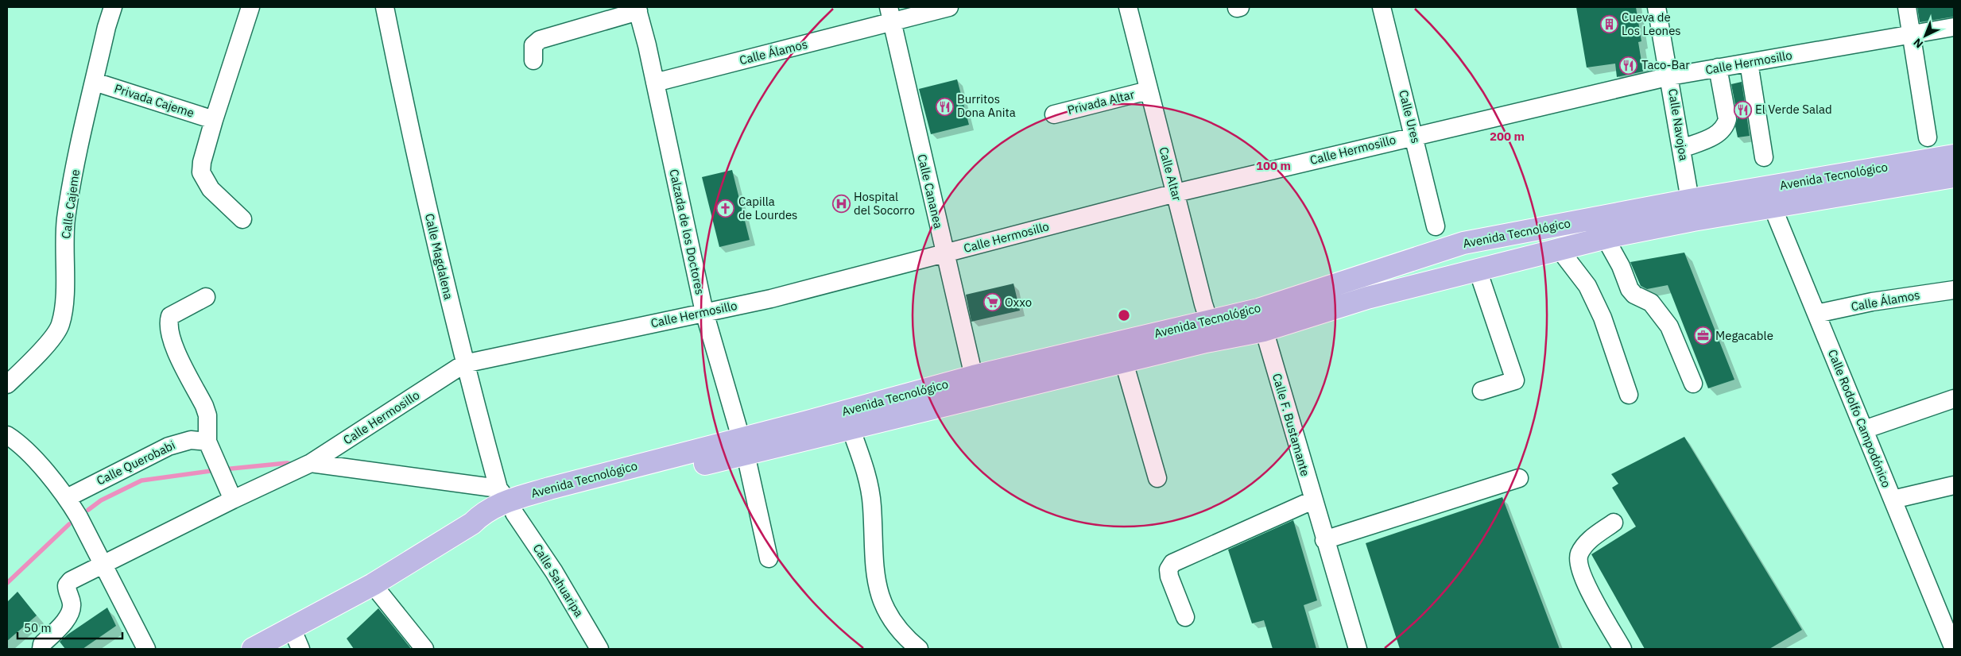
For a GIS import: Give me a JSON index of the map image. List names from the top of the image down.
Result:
{
  "streets": {
    "main road": ["Avenida Tecnológico"],
    "street": [
      "Calle Álamos",
      "Calle Hermosillo",
      "Privada Cajeme",
      "Privada Altar",
      "Calle Ures",
      "Calle Navojoa",
      "Calle Altar",
      "Calle Cananea",
      "Calle Cajeme",
      "Calzada de los Doctores",
      "Calle Magdalena",
      "Calle Rodolfo Campodónico",
      "Calle F. Bustamante",
      "Calle Querobabi",
      "Calle Sahuaripa"
    ]
  },
  "crossings": [
    ["Calle Álamos", "Calle Cananea"],
    ["Calle Álamos", "Calzada de los Doctores"],
    ["Calle Álamos", "Calle Rodolfo Campodónico"],
    ["Calle Hermosillo", "Calle Ures"],
    ["Calle Hermosillo", "Calle Navojoa"],
    ["Calle Hermosillo", "Calle Altar"],
    ["Calle Hermosillo", "Calle Cananea"],
    ["Calle Hermosillo", "Calzada de los Doctores"],
    ["Calle Hermosillo", "Calle Magdalena"],
    ["Privada Cajeme", "Calle Cajeme"],
    ["Privada Altar", "Calle Altar"],
    ["Calle Navojoa", "Avenida Tecnológico"],
    ["Calle Altar", "Avenida Tecnológico"],
    ["Avenida Tecnológico", "Calle Cananea"],
    ["Avenida Tecnológico", "Calzada de los Doctores"],
    ["Avenida Tecnológico", "Calle Magdalena"],
    ["Avenida Tecnológico", "Calle Rodolfo Campodónico"],
    ["Avenida Tecnológico", "Calle F. Bustamante"],
    ["Avenida Tecnológico", "Calle Sahuaripa"],
    ["Calle Magdalena", "Calle Sahuaripa"]
  ],
  "places": {
    "building": ["Cueva de Los Leones"],
    "restaurant": ["Taco-Bar", "Burritos Dona Anita", "El Verde Salad"],
    "hospital": ["Hospital del Socorro"],
    "church": ["Capilla de Lourdes"],
    "supermarket": ["Oxxo"],
    "office": ["Megacable"]
  },
  "scale_bar": "50 m",
  "north": "bottom left",
  "rings": ["200 m", "100 m"]
}
